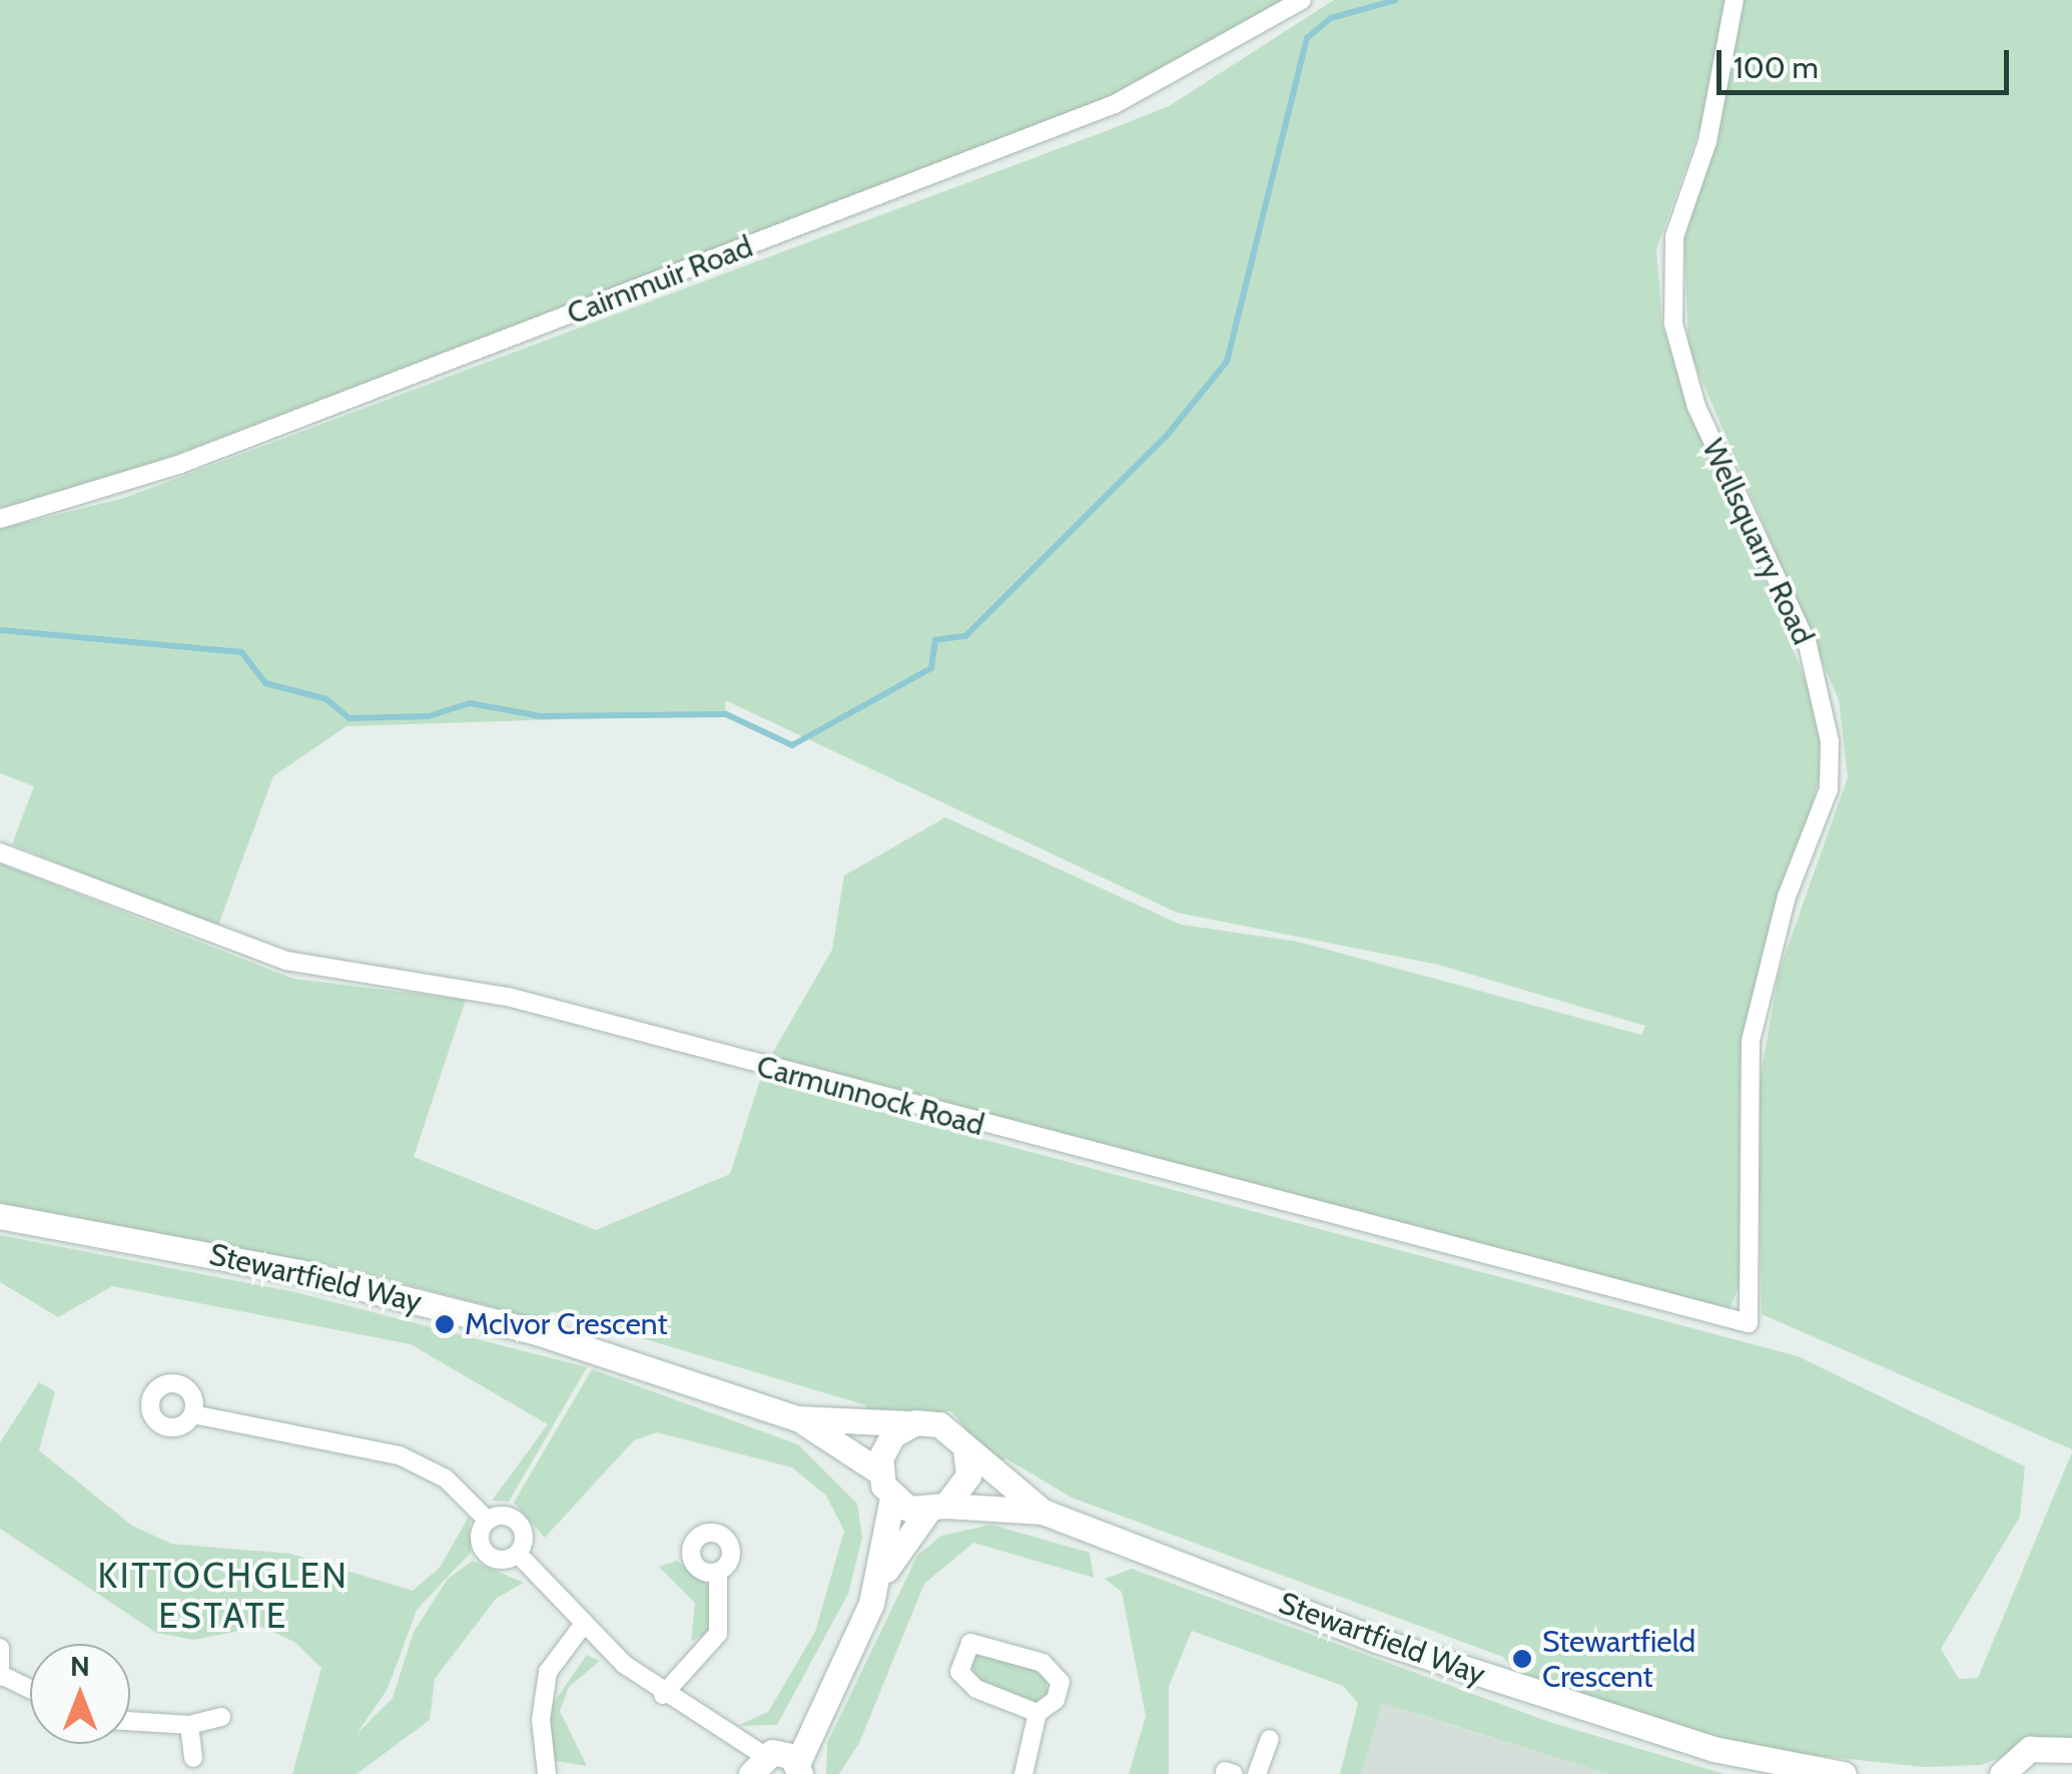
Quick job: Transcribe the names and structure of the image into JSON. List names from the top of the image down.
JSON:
{
  "streets": {
    "street": [
      "Cairnmuir Road",
      "Wellsquarry Road",
      "Carmunnock Road",
      "Stewartfield Way"
    ]
  },
  "crossings": [
    ["Wellsquarry Road", "Carmunnock Road"]
  ],
  "districts": ["KITTOCHGLEN ESTATE"],
  "places": ["McIvor Crescent", "Stewartfield Crescent"],
  "scale_bar": "100 m",
  "north": "top"
}
